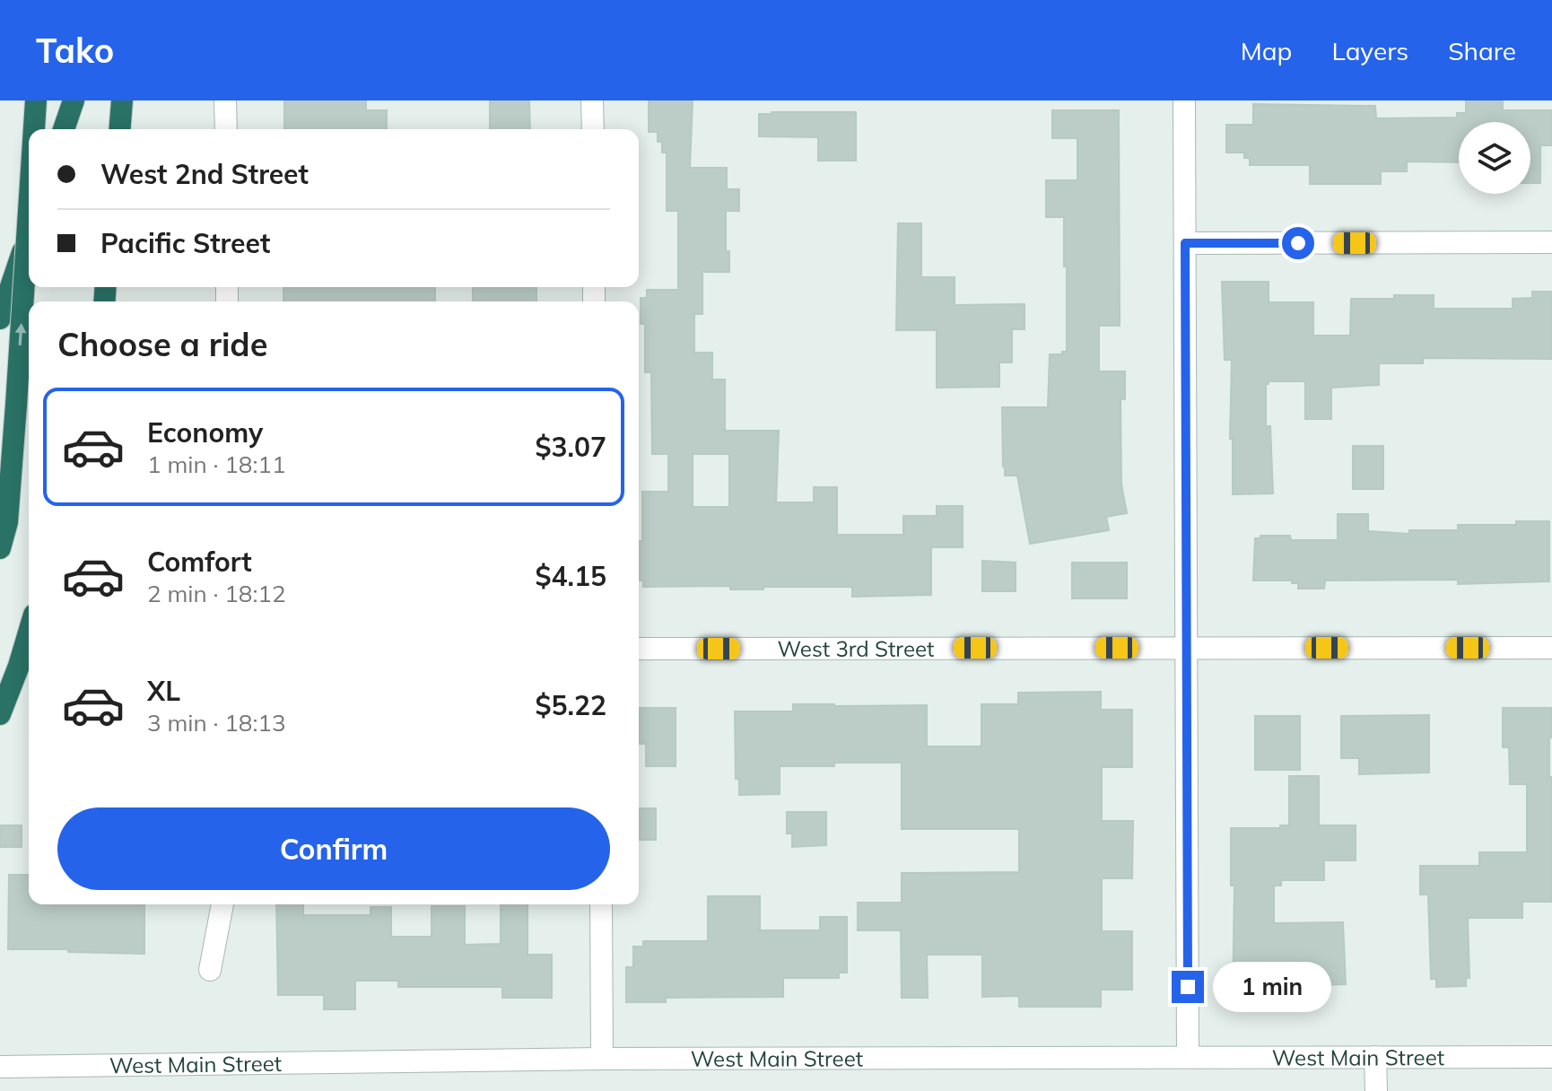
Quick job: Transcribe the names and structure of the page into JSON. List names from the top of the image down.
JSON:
{
  "streets": {
    "street": ["West 3rd Street", "West Main Street"]
  },
  "page": {
    "header": "Tako",
    "nav": ["Map", "Layers", "Share"],
    "banner": ["West 2nd Street", "Pacific Street"],
    "heading": "Choose a ride",
    "list": [
      {
        "name": "Economy",
        "note": "1 min · 18:11",
        "value": "$3.07"
      },
      {
        "name": "Comfort",
        "note": "2 min · 18:12",
        "value": "$4.15"
      },
      {
        "name": "XL",
        "note": "3 min · 18:13",
        "value": "$5.22"
      }
    ],
    "buttons": "Confirm",
    "bubble": "1 min"
  }
}
